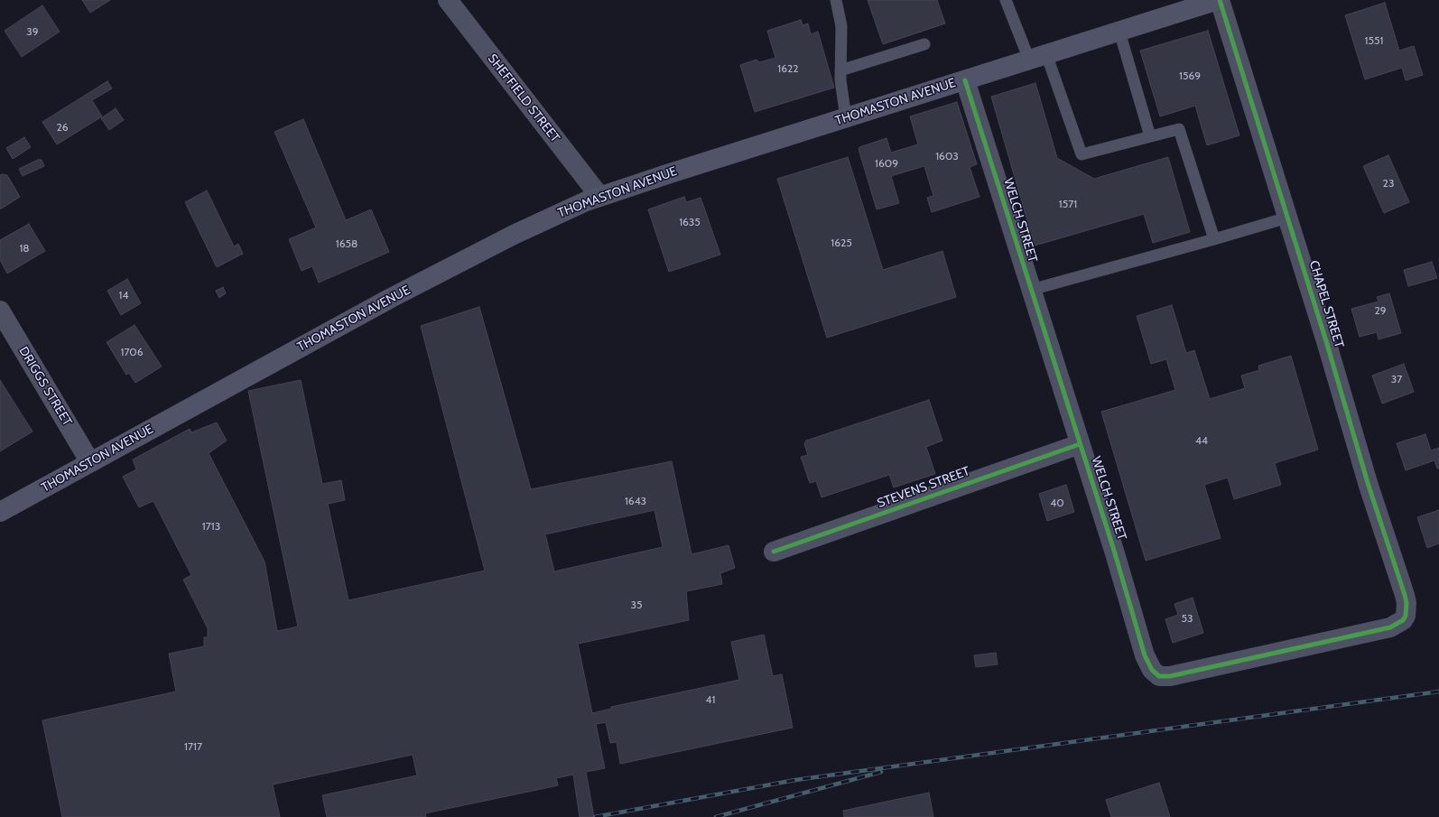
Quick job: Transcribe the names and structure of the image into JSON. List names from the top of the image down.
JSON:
{
  "streets": {
    "main road": ["THOMASTON AVENUE"],
    "street": [
      "SHEFFIELD STREET",
      "WELCH STREET",
      "CHAPEL STREET",
      "DRIGGS STREET",
      "STEVENS STREET"
    ]
  },
  "crossings": [
    ["SHEFFIELD STREET", "THOMASTON AVENUE"],
    ["THOMASTON AVENUE", "WELCH STREET"],
    ["THOMASTON AVENUE", "CHAPEL STREET"],
    ["THOMASTON AVENUE", "DRIGGS STREET"],
    ["WELCH STREET", "CHAPEL STREET"],
    ["WELCH STREET", "STEVENS STREET"]
  ],
  "house_numbers": [
    "39",
    "1551",
    "1622",
    "1569",
    "26",
    "1603",
    "1609",
    "23",
    "1571",
    "1635",
    "1625",
    "1658",
    "18",
    "14",
    "29",
    "1706",
    "37",
    "44",
    "1643",
    "40",
    "1713",
    "35",
    "53",
    "41",
    "1717"
  ]
}
